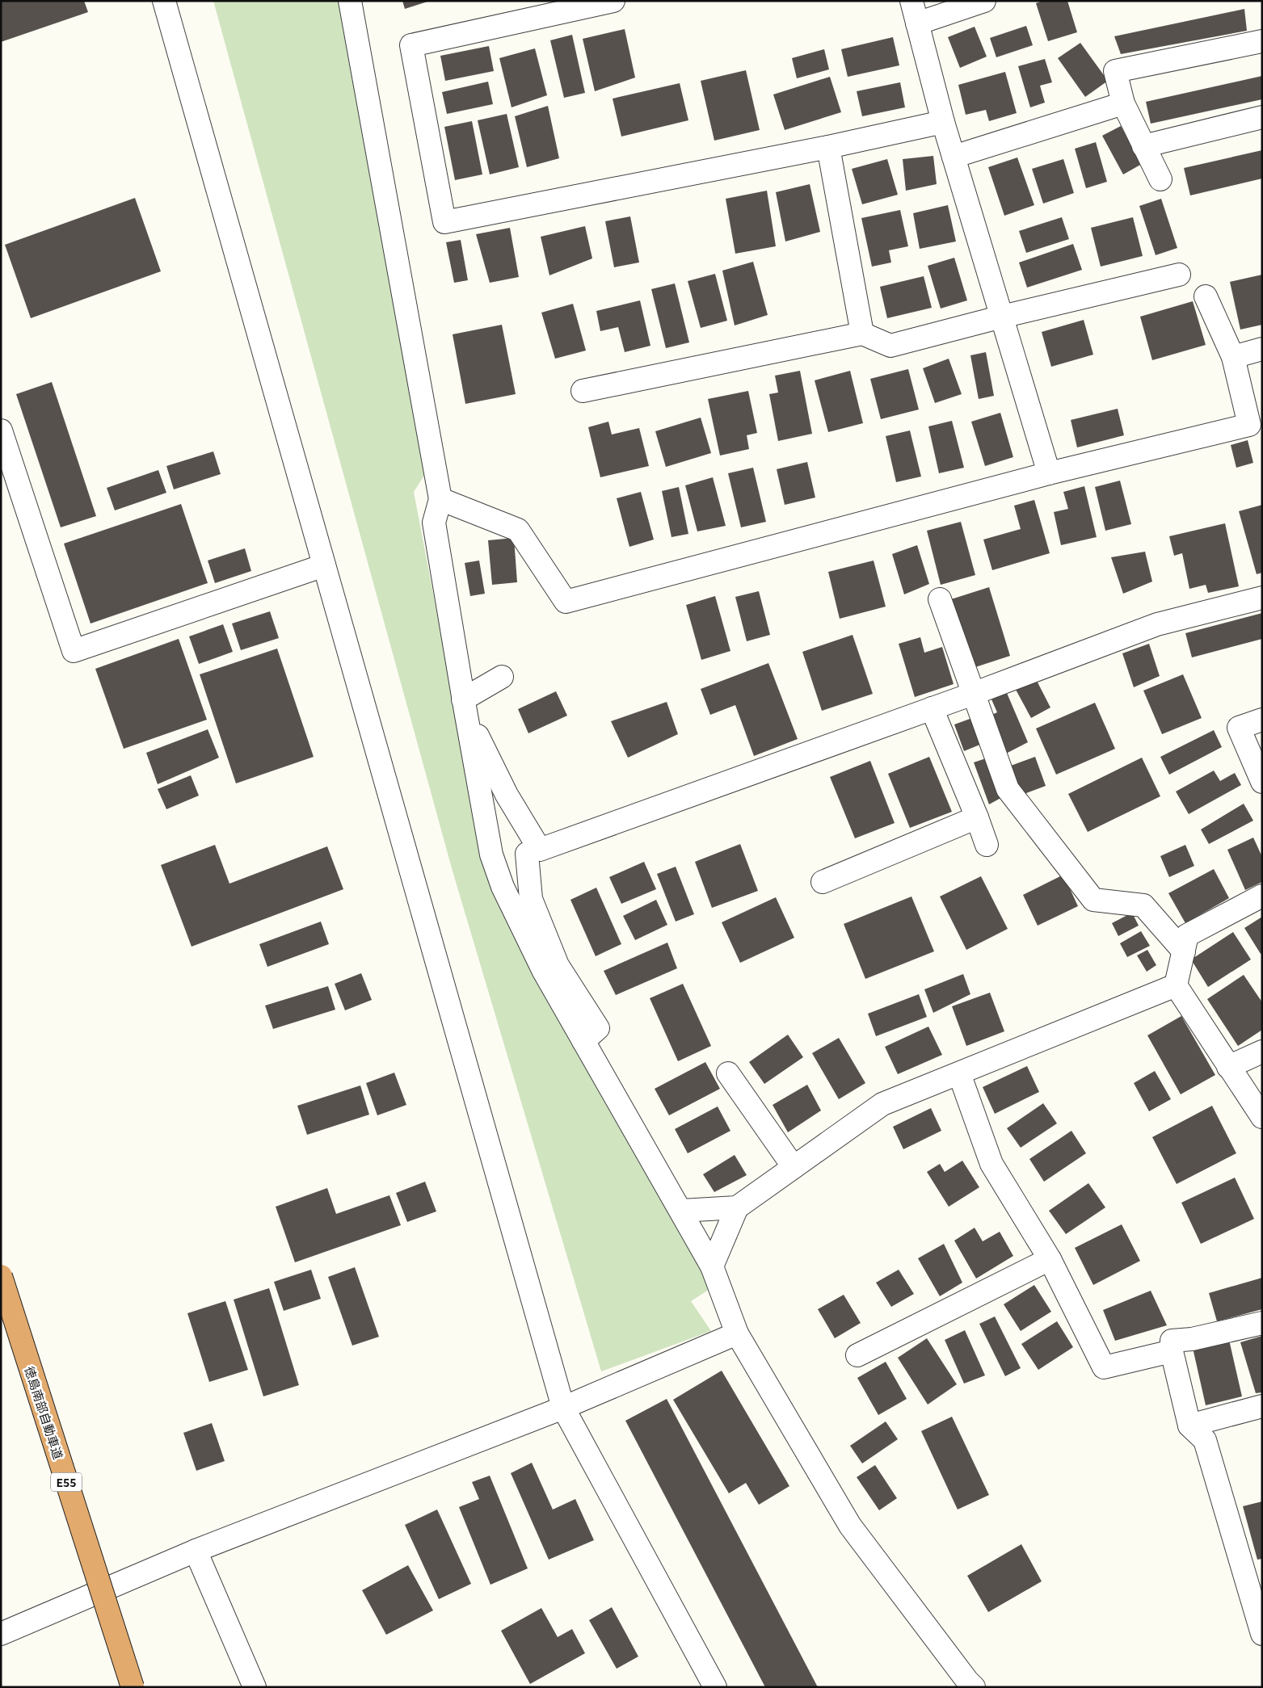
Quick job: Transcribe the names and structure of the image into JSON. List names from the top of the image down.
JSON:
{
  "streets": {
    "highway": ["徳島南部自動車道", "E55"]
  }
}
